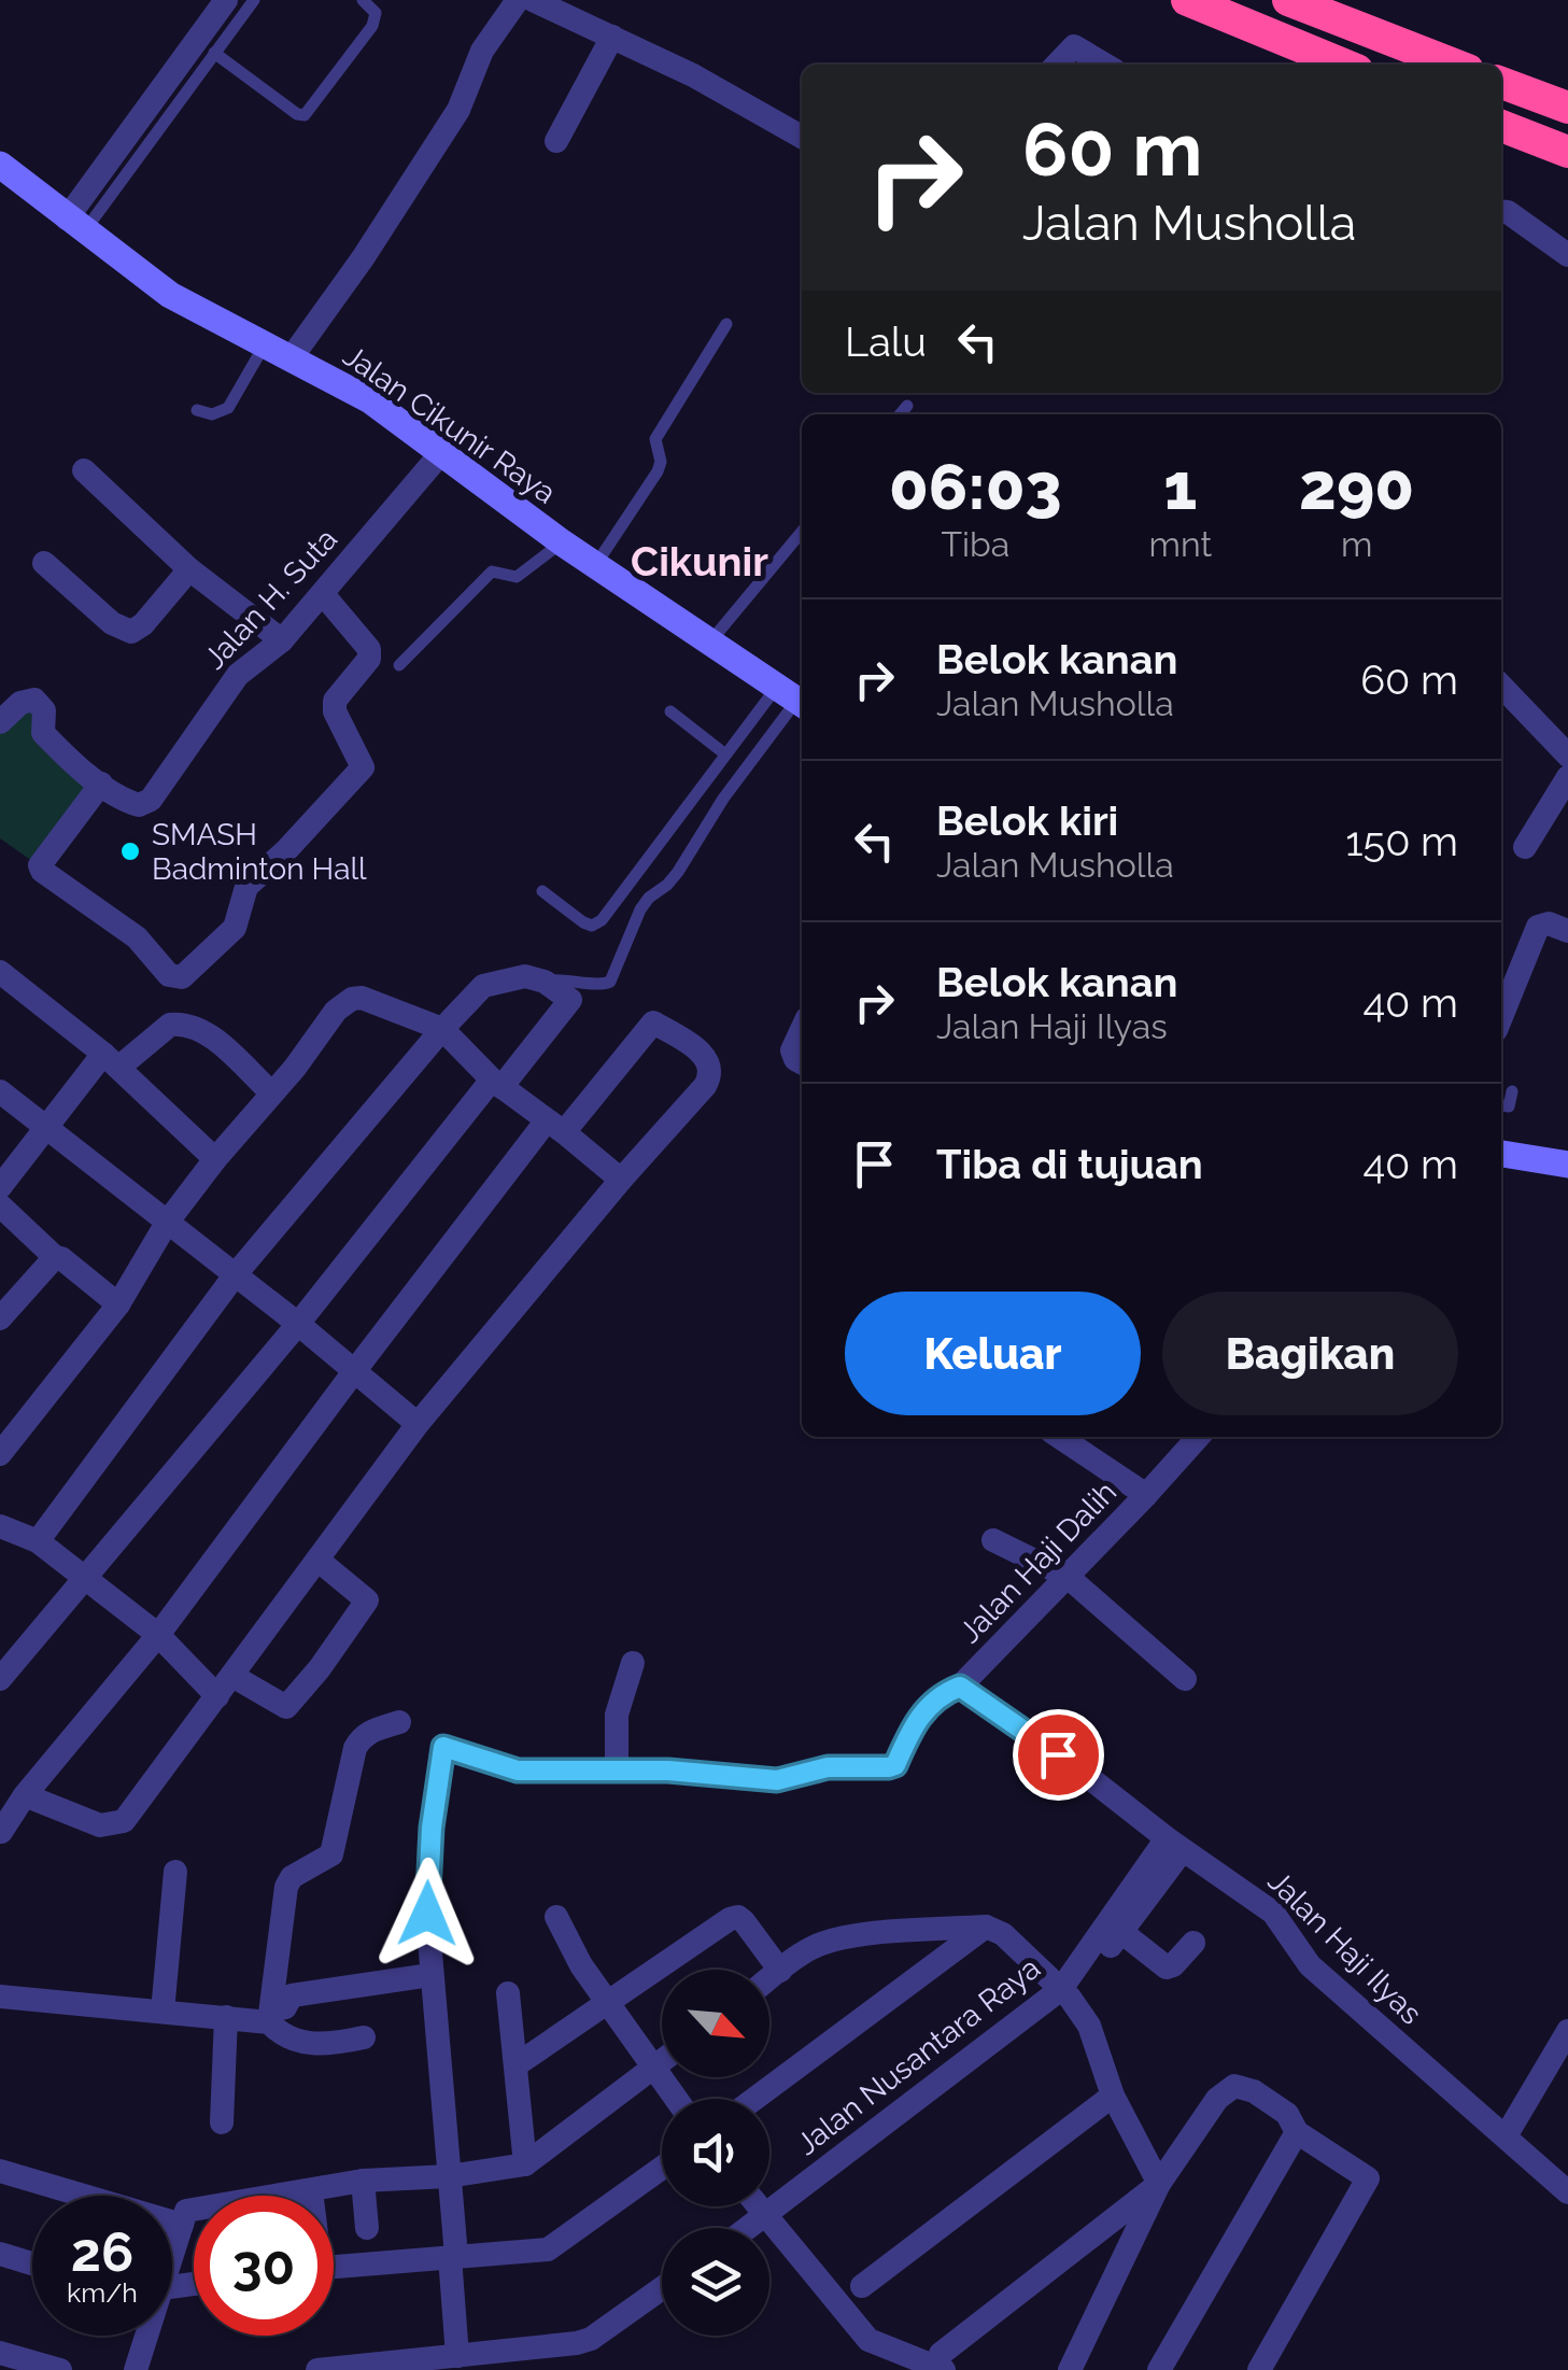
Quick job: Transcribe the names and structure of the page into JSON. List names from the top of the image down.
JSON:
{
  "streets": {
    "street": [
      "Jalan Cikunir Raya",
      "Jalan H. Suta",
      "Jalan Haji Dalih",
      "Jalan Haji Ilyas",
      "Jalan Nusantara Raya"
    ]
  },
  "crossings": [
    ["Jalan Cikunir Raya", "Jalan H. Suta"],
    ["Jalan Haji Dalih", "Jalan Haji Ilyas"],
    ["Jalan Haji Ilyas", "Jalan Nusantara Raya"]
  ],
  "districts": ["Cikunir"],
  "places": ["SMASH Badminton Hall"],
  "north": "bottom right",
  "page": {
    "turn": ["60 m", "Jalan Musholla"],
    "then": "Lalu",
    "eta": [
      "06:03",
      "Tiba",
      "1",
      "mnt",
      "290",
      "m"
    ],
    "list": [
      {
        "name": "Belok kanan",
        "note": "Jalan Musholla",
        "value": "60 m"
      },
      {
        "name": "Belok kiri",
        "note": "Jalan Musholla",
        "value": "150 m"
      },
      {
        "name": "Belok kanan",
        "note": "Jalan Haji Ilyas",
        "value": "40 m"
      },
      {
        "name": "Tiba di tujuan",
        "value": "40 m"
      }
    ],
    "buttons": ["Keluar", "Bagikan"],
    "speed": "26 km/h",
    "limit": "30"
  }
}
